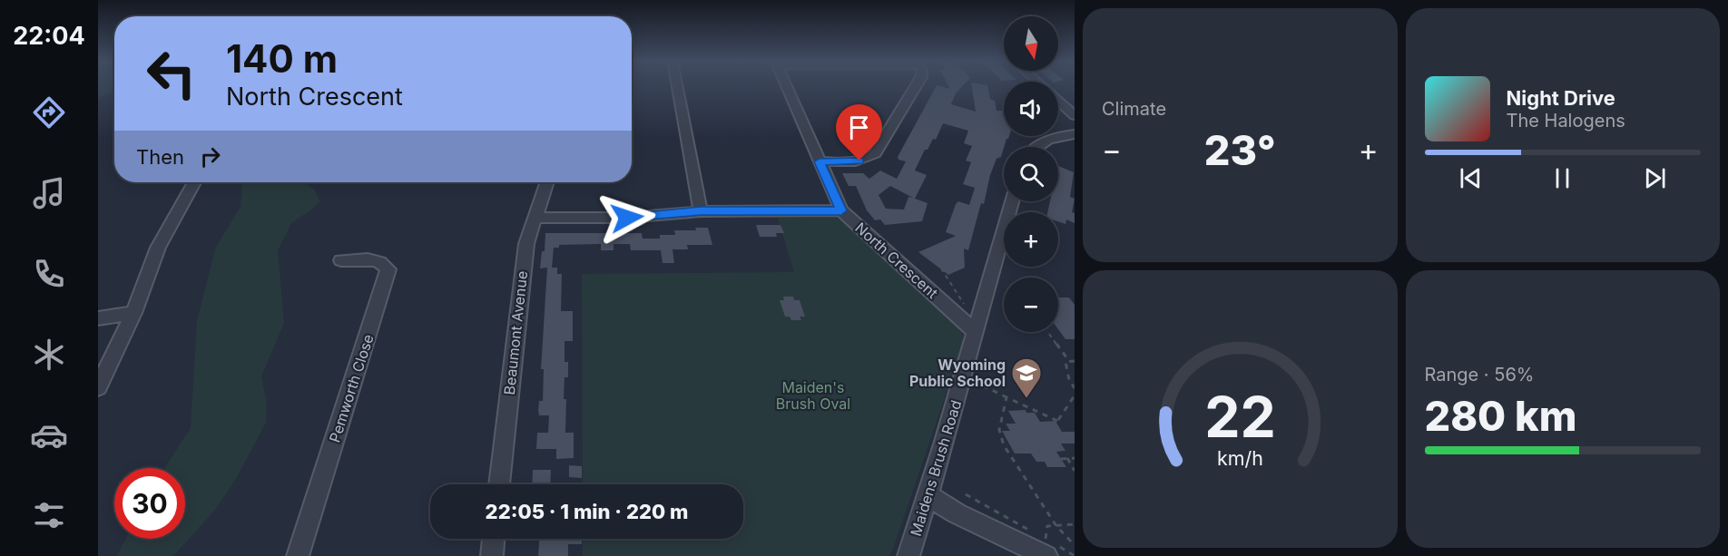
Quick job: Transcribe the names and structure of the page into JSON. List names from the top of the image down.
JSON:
{
  "streets": {
    "street": [
      "North Crescent",
      "Beaumont Avenue",
      "Pemworth Close",
      "Maidens Brush Road"
    ]
  },
  "crossings": [
    ["North Crescent", "Maidens Brush Road"]
  ],
  "parks": ["Maiden's Brush Oval"],
  "places": {
    "school or university": ["Wyoming Public School"]
  },
  "north": "bottom",
  "page": {
    "tabs": "22:04",
    "tile": [
      "Climate",
      ["Range · 56%", "280 km"]
    ],
    "map_buttons": ["+", "−"],
    "turn": ["140 m", "North Crescent"],
    "song": ["Night Drive", "The Halogens"],
    "heat": ["−", "23°", "+"],
    "then": "Then",
    "limit": "30",
    "trip": "22:05 · 1 min · 220 m",
    "gauge": ["22", "km/h"]
  }
}
